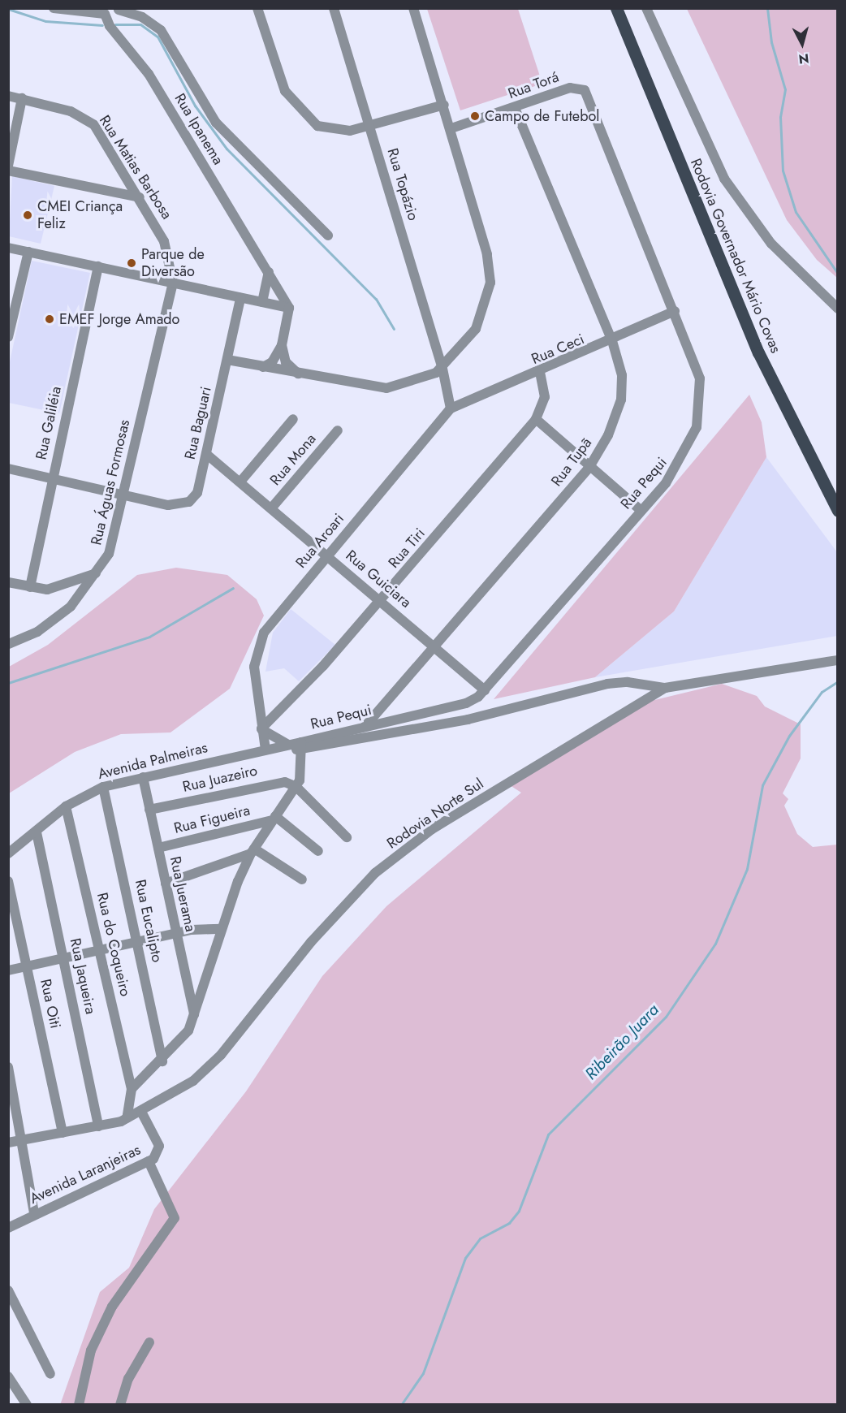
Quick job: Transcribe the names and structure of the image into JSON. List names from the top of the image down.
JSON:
{
  "streets": {
    "main road": ["Rodovia Governador Mário Covas"],
    "street": [
      "Rua Torá",
      "Rua Ipanema",
      "Rua Matias Barbosa",
      "Rua Topázio",
      "Rua Ceci",
      "Rua Galiléia",
      "Rua Baguari",
      "Rua Mona",
      "Rua Tupã",
      "Rua Águas Formosas",
      "Rua Pequi",
      "Rua Aroari",
      "Rua Tiri",
      "Rua Guiciara",
      "Avenida Palmeiras",
      "Rua Juazeiro",
      "Rodovia Norte Sul",
      "Rua Figueira",
      "Rua Juerama",
      "Rua Eucalipto",
      "Rua do Coqueiro",
      "Rua Jaqueira",
      "Rua Oiti",
      "Avenida Laranjeiras"
    ]
  },
  "crossings": [
    ["Rua Torá", "Rua Tupã"],
    ["Rua Torá", "Rua Pequi"],
    ["Rua Matias Barbosa", "Rua Águas Formosas"],
    ["Rua Ceci", "Rua Tupã"],
    ["Rua Ceci", "Rua Pequi"],
    ["Rua Ceci", "Rua Aroari"],
    ["Rua Ceci", "Rua Tiri"],
    ["Rua Baguari", "Rua Águas Formosas"],
    ["Rua Baguari", "Rua Guiciara"],
    ["Rua Mona", "Rua Guiciara"],
    ["Rua Tupã", "Rua Pequi"],
    ["Rua Tupã", "Rua Guiciara"],
    ["Rua Pequi", "Rua Guiciara"],
    ["Rua Pequi", "Avenida Palmeiras"],
    ["Rua Aroari", "Rua Tiri"],
    ["Rua Aroari", "Rua Guiciara"],
    ["Rua Aroari", "Avenida Palmeiras"],
    ["Rua Tiri", "Rua Guiciara"],
    ["Avenida Palmeiras", "Rua Juerama"],
    ["Avenida Palmeiras", "Rua Eucalipto"],
    ["Avenida Palmeiras", "Rua do Coqueiro"],
    ["Avenida Palmeiras", "Rua Jaqueira"],
    ["Rua Juazeiro", "Rua Juerama"],
    ["Rodovia Norte Sul", "Rua Jaqueira"],
    ["Rodovia Norte Sul", "Rua Oiti"],
    ["Rodovia Norte Sul", "Avenida Laranjeiras"],
    ["Rua Figueira", "Rua Juerama"]
  ],
  "water": ["Ribeirão Juara"],
  "places": [
    "Campo de Futebol",
    "CMEI Criança Feliz",
    "Parque de Diversão",
    "EMEF Jorge Amado"
  ],
  "north": "bottom"
}
